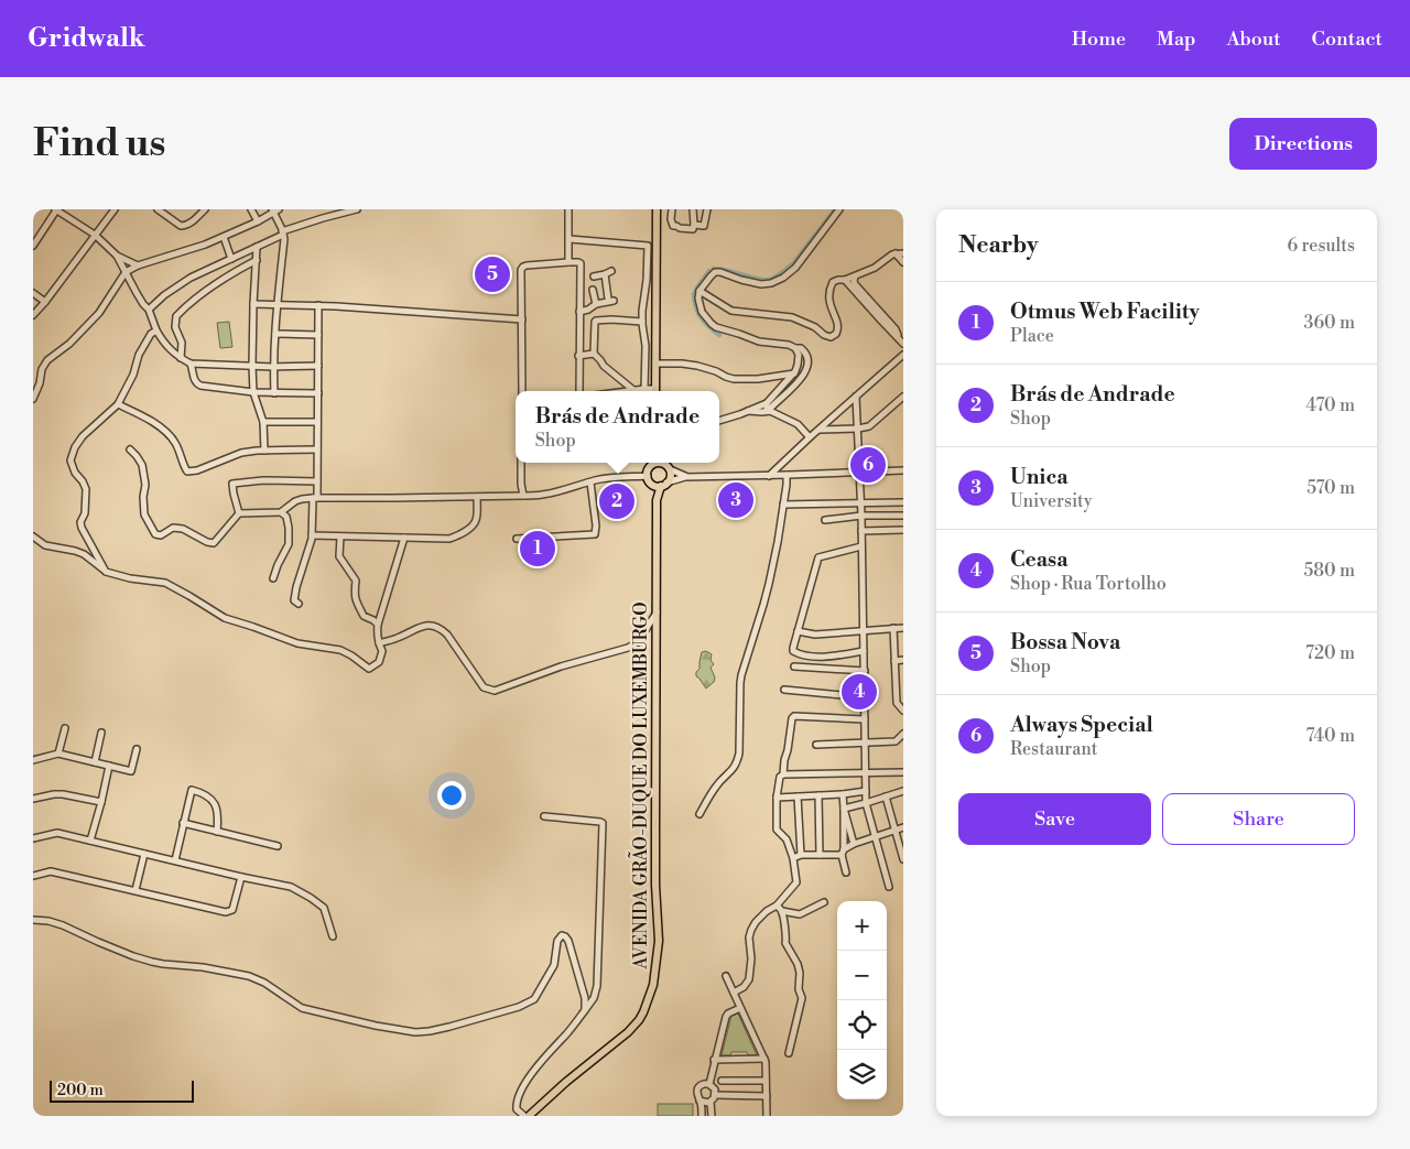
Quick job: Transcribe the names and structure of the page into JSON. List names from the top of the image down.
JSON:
{
  "streets": {
    "main road": ["AVENIDA GRÃO-DUQUE DO LUXEMBURGO"]
  },
  "scale_bar": "200 m",
  "page": {
    "header": "Gridwalk",
    "nav": [
      "Home",
      "Map",
      "About",
      "Contact"
    ],
    "buttons": [
      "Directions",
      ["Save", "Share"]
    ],
    "title": "Find us",
    "heading": ["Nearby", "6 results"],
    "pins": [
      "5",
      "6",
      "3",
      "2",
      "1",
      "4"
    ],
    "list": [
      {
        "mark": "1",
        "name": "Otmus Web Facility",
        "note": "Place",
        "value": "360 m"
      },
      {
        "mark": "2",
        "name": "Brás de Andrade",
        "note": "Shop",
        "value": "470 m"
      },
      {
        "mark": "3",
        "name": "Unica",
        "note": "University",
        "value": "570 m"
      },
      {
        "mark": "4",
        "name": "Ceasa",
        "note": "Shop · Rua Tortolho",
        "value": "580 m"
      },
      {
        "mark": "5",
        "name": "Bossa Nova",
        "note": "Shop",
        "value": "720 m"
      },
      {
        "mark": "6",
        "name": "Always Special",
        "note": "Restaurant",
        "value": "740 m"
      }
    ],
    "popup": ["Brás de Andrade", "Shop"],
    "map_buttons": ["+", "−"],
    "scale": "200 m"
  }
}
